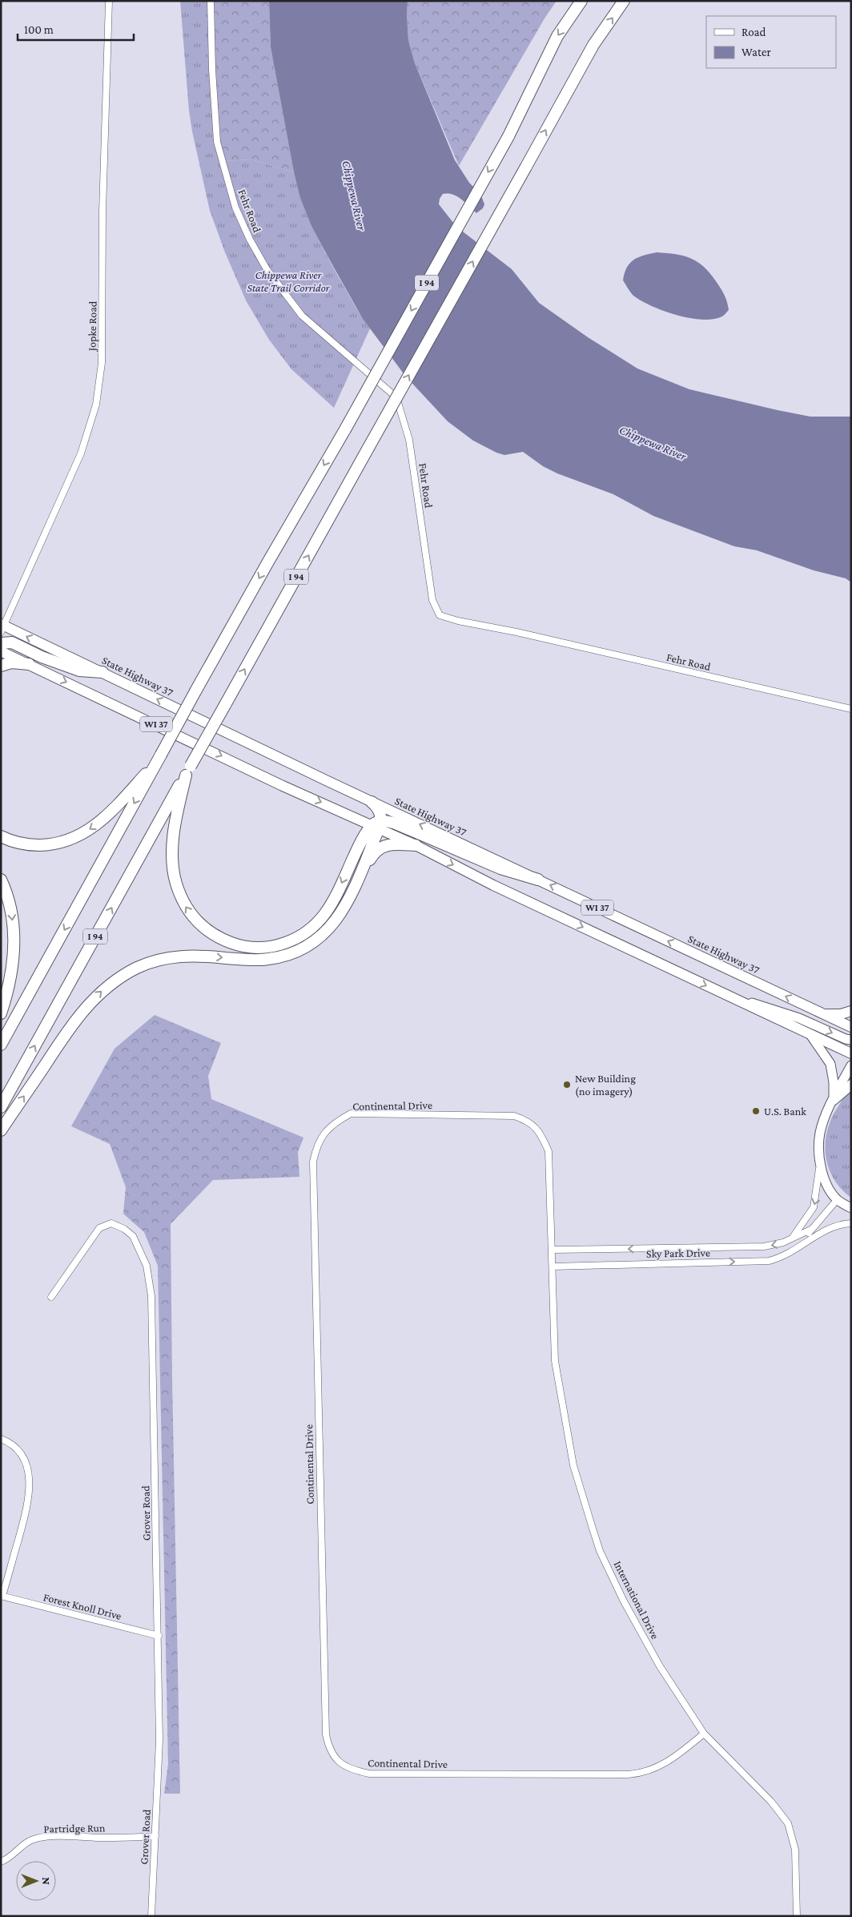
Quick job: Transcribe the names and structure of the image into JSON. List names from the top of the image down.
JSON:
{
  "streets": {
    "highway": ["I 94"],
    "main road": ["State Highway 37", "WI 37"],
    "street": [
      "Fehr Road",
      "Jopke Road",
      "Continental Drive",
      "Sky Park Drive",
      "Grover Road",
      "International Drive",
      "Forest Knoll Drive",
      "Partridge Run"
    ]
  },
  "crossings": [
    ["Jopke Road", "State Highway 37"],
    ["Continental Drive", "Sky Park Drive"],
    ["Continental Drive", "International Drive"],
    ["Sky Park Drive", "International Drive"],
    ["Grover Road", "Forest Knoll Drive"],
    ["Grover Road", "Partridge Run"]
  ],
  "water": ["Chippewa River"],
  "parks": ["Chippewa River State Trail Corridor"],
  "places": ["New Building (no imagery)", "U.S. Bank"],
  "legend": ["Road", "Water"],
  "scale_bar": "100 m",
  "north": "right"
}
